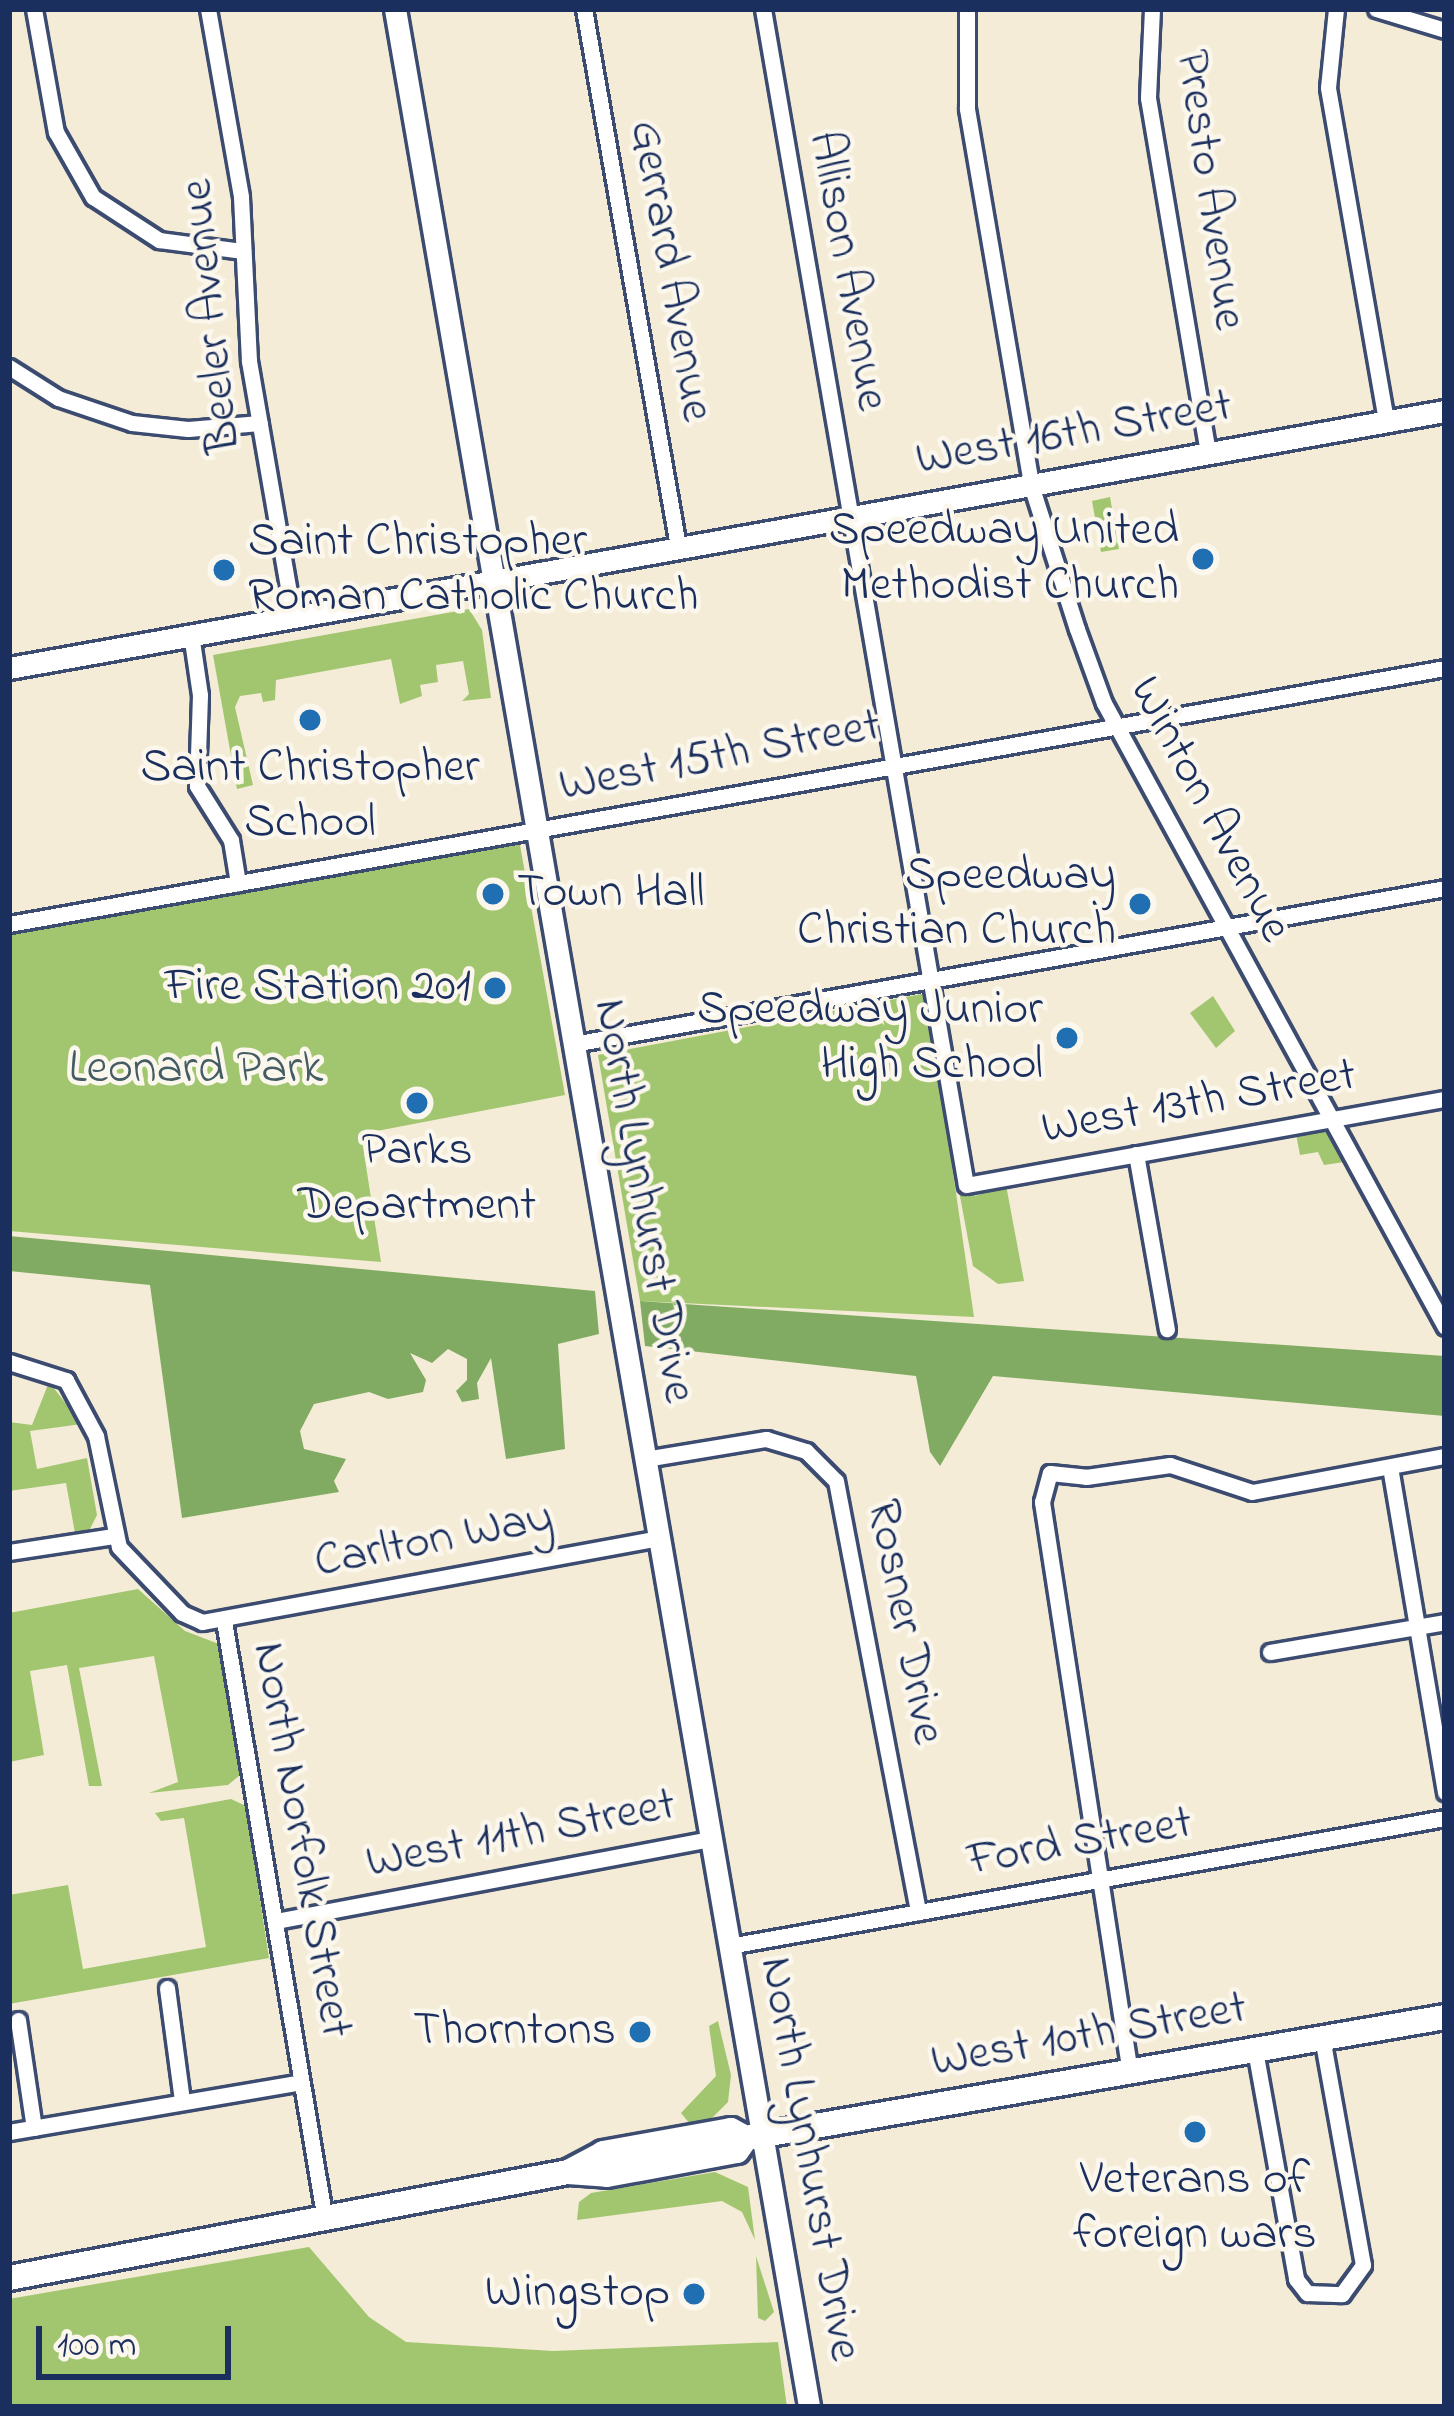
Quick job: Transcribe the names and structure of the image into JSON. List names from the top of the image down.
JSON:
{
  "streets": {
    "main road": ["West 16th Street", "North Lynhurst Drive", "West 10th Street"],
    "street": [
      "Presto Avenue",
      "Gerrard Avenue",
      "Allison Avenue",
      "Beeler Avenue",
      "West 15th Street",
      "Winton Avenue",
      "West 13th Street",
      "Carlton Way",
      "Rosner Drive",
      "West 11th Street",
      "North Norfolk Street",
      "Ford Street"
    ]
  },
  "crossings": [
    ["Presto Avenue", "West 16th Street"],
    ["Gerrard Avenue", "West 16th Street"],
    ["Allison Avenue", "West 16th Street"],
    ["Allison Avenue", "West 15th Street"],
    ["Allison Avenue", "West 13th Street"],
    ["Beeler Avenue", "West 16th Street"],
    ["West 16th Street", "Winton Avenue"],
    ["West 16th Street", "North Lynhurst Drive"],
    ["West 15th Street", "Winton Avenue"],
    ["West 15th Street", "North Lynhurst Drive"],
    ["Winton Avenue", "West 13th Street"],
    ["North Lynhurst Drive", "Carlton Way"],
    ["North Lynhurst Drive", "Rosner Drive"],
    ["North Lynhurst Drive", "West 11th Street"],
    ["North Lynhurst Drive", "Ford Street"],
    ["North Lynhurst Drive", "West 10th Street"],
    ["Carlton Way", "North Norfolk Street"],
    ["Rosner Drive", "Ford Street"],
    ["West 11th Street", "North Norfolk Street"],
    ["North Norfolk Street", "West 10th Street"]
  ],
  "parks": ["Leonard Park"],
  "places": [
    "Speedway United Methodist Church",
    "Saint Christopher Roman Catholic Church",
    "Saint Christopher School",
    "Town Hall",
    "Speedway Christian Church",
    "Fire Station 201",
    "Speedway Junior High School",
    "Parks Department",
    "Thorntons",
    "Veterans of foreign wars",
    "Wingstop"
  ],
  "scale_bar": "100 m"
}
